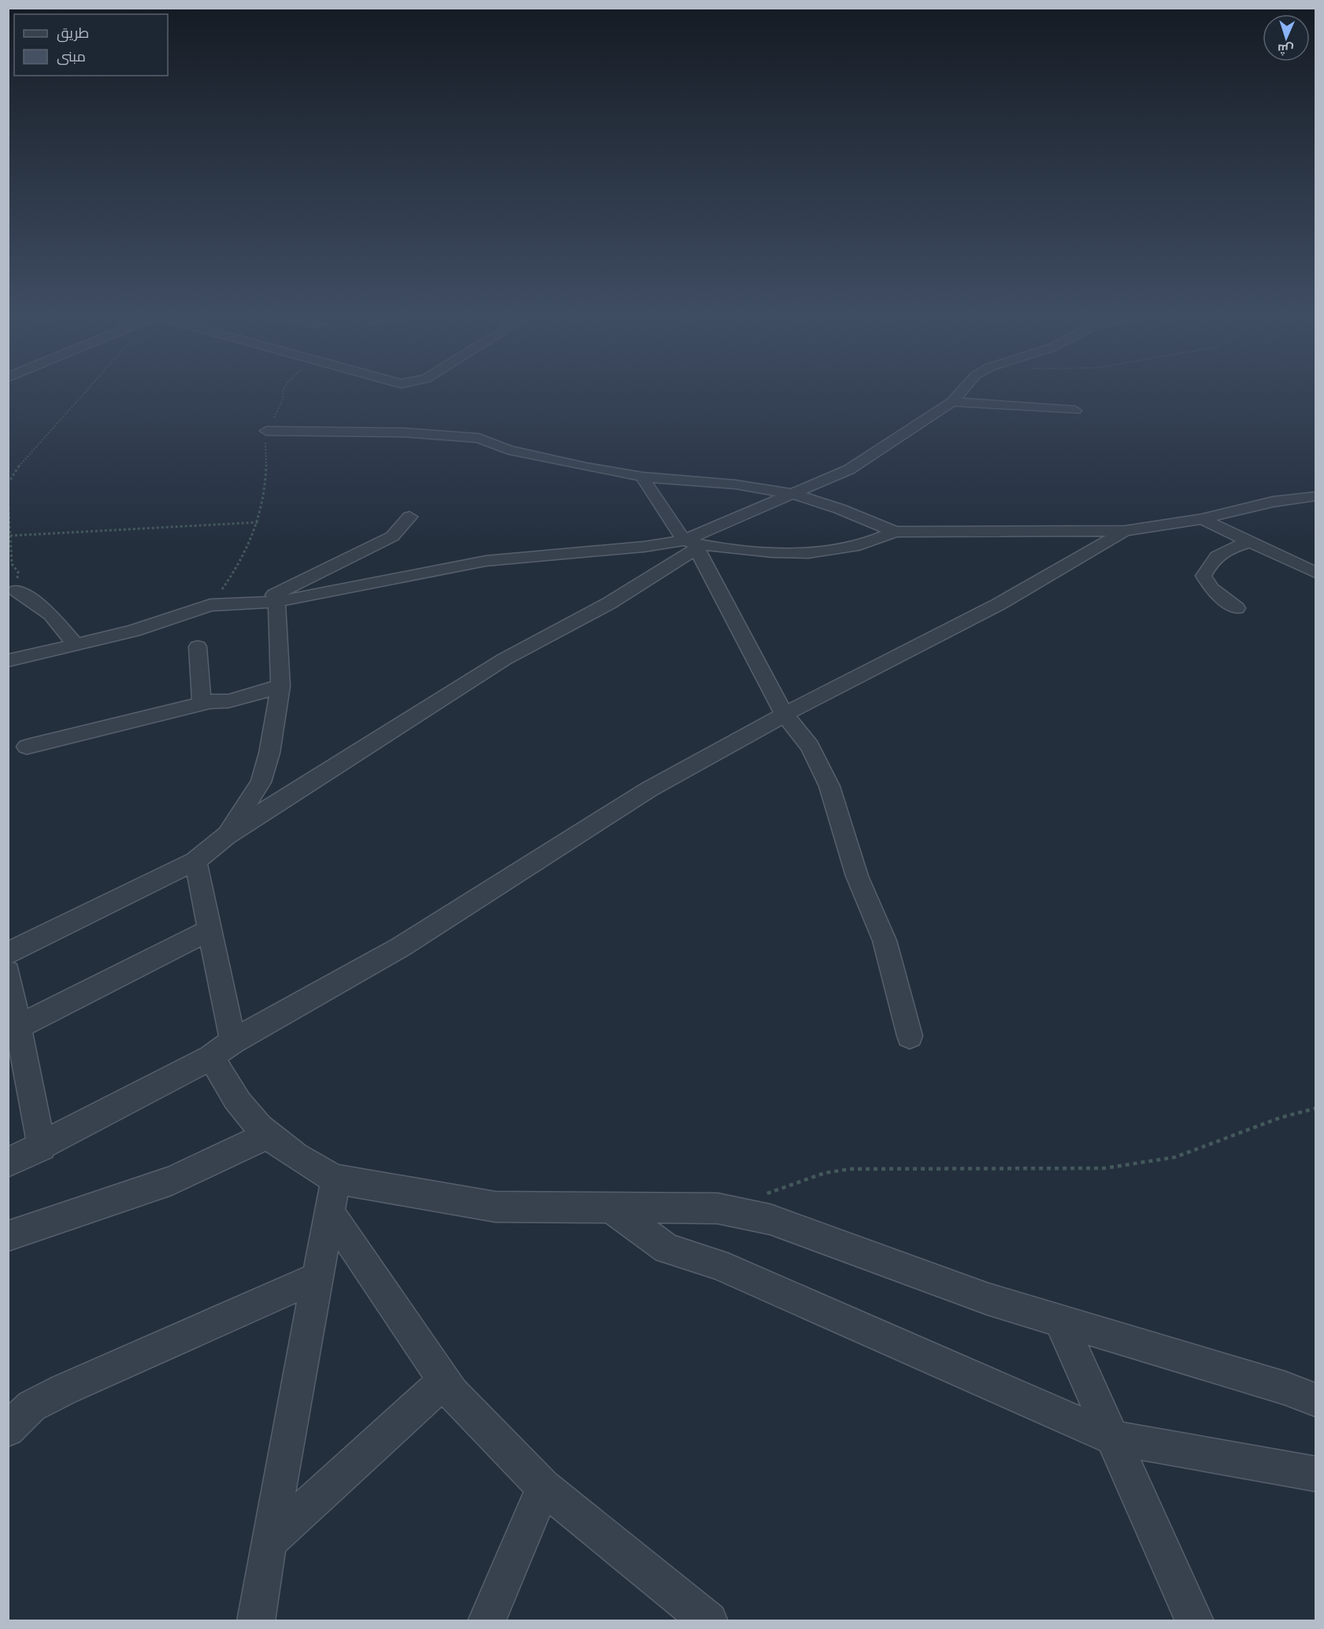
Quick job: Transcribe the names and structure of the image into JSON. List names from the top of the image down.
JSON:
{
  "legend": ["طريق", "مبنى"],
  "north": "bottom"
}
